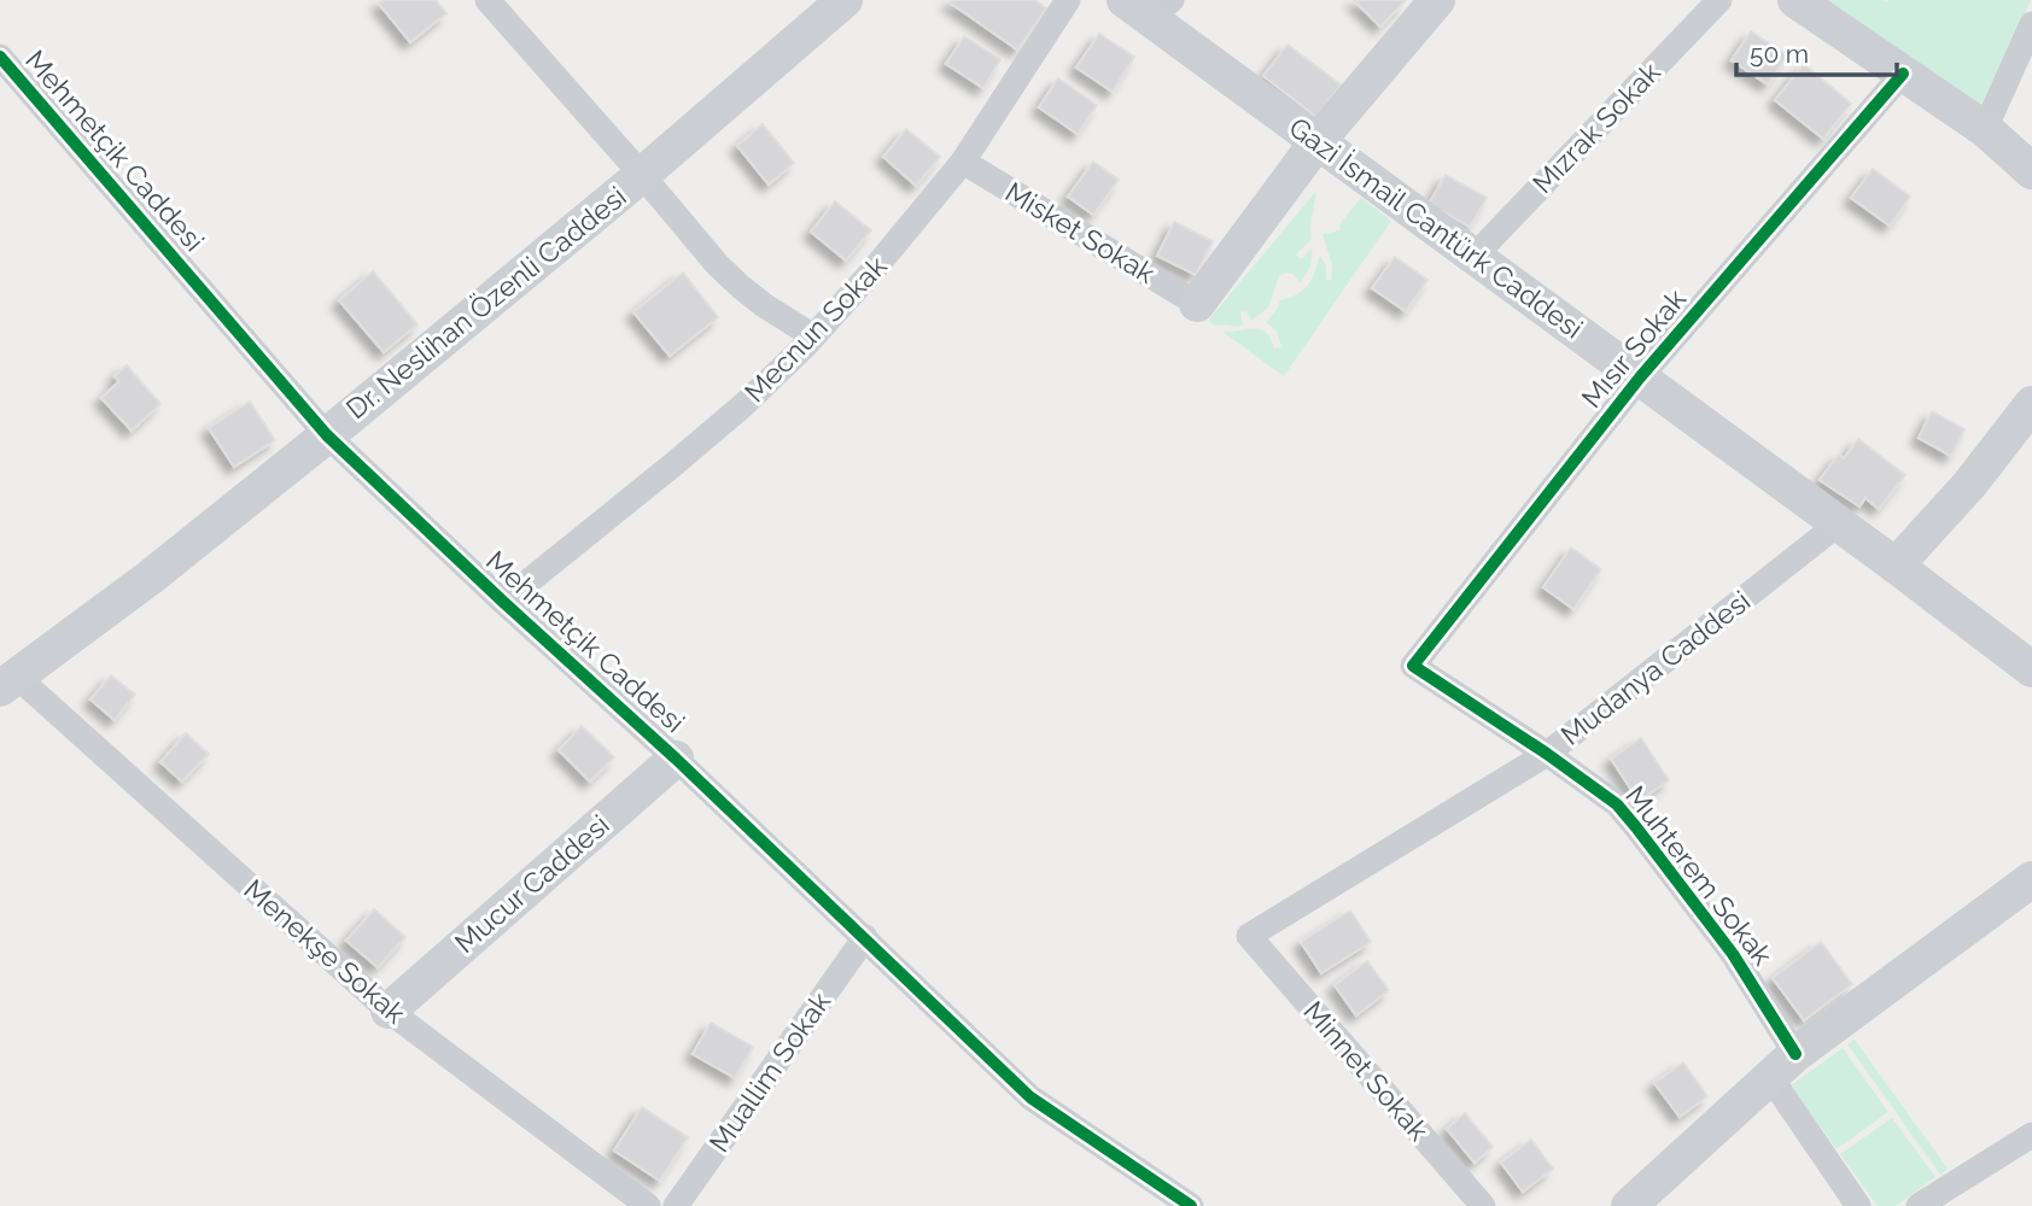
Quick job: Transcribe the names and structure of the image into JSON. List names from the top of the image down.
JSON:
{
  "streets": {
    "street": [
      "Mızrak Sokak",
      "Mehmetçik Caddesi",
      "Gazi İsmail Cantürk Caddesi",
      "Misket Sokak",
      "Dr. Neslihan Özenli Caddesi",
      "Mecnun Sokak",
      "Mısır Sokak",
      "Mudanya Caddesi",
      "Muhterem Sokak",
      "Mucur Caddesi",
      "Menekşe Sokak",
      "Minnet Sokak",
      "Muallim Sokak"
    ]
  },
  "crossings": [
    ["Mızrak Sokak", "Gazi İsmail Cantürk Caddesi"],
    ["Mehmetçik Caddesi", "Dr. Neslihan Özenli Caddesi"],
    ["Mehmetçik Caddesi", "Mecnun Sokak"],
    ["Mehmetçik Caddesi", "Mucur Caddesi"],
    ["Mehmetçik Caddesi", "Muallim Sokak"],
    ["Gazi İsmail Cantürk Caddesi", "Mısır Sokak"],
    ["Gazi İsmail Cantürk Caddesi", "Mudanya Caddesi"],
    ["Misket Sokak", "Mecnun Sokak"],
    ["Dr. Neslihan Özenli Caddesi", "Menekşe Sokak"],
    ["Mısır Sokak", "Muhterem Sokak"],
    ["Mudanya Caddesi", "Muhterem Sokak"],
    ["Mudanya Caddesi", "Minnet Sokak"],
    ["Mucur Caddesi", "Menekşe Sokak"]
  ],
  "scale_bar": "50 m"
}
